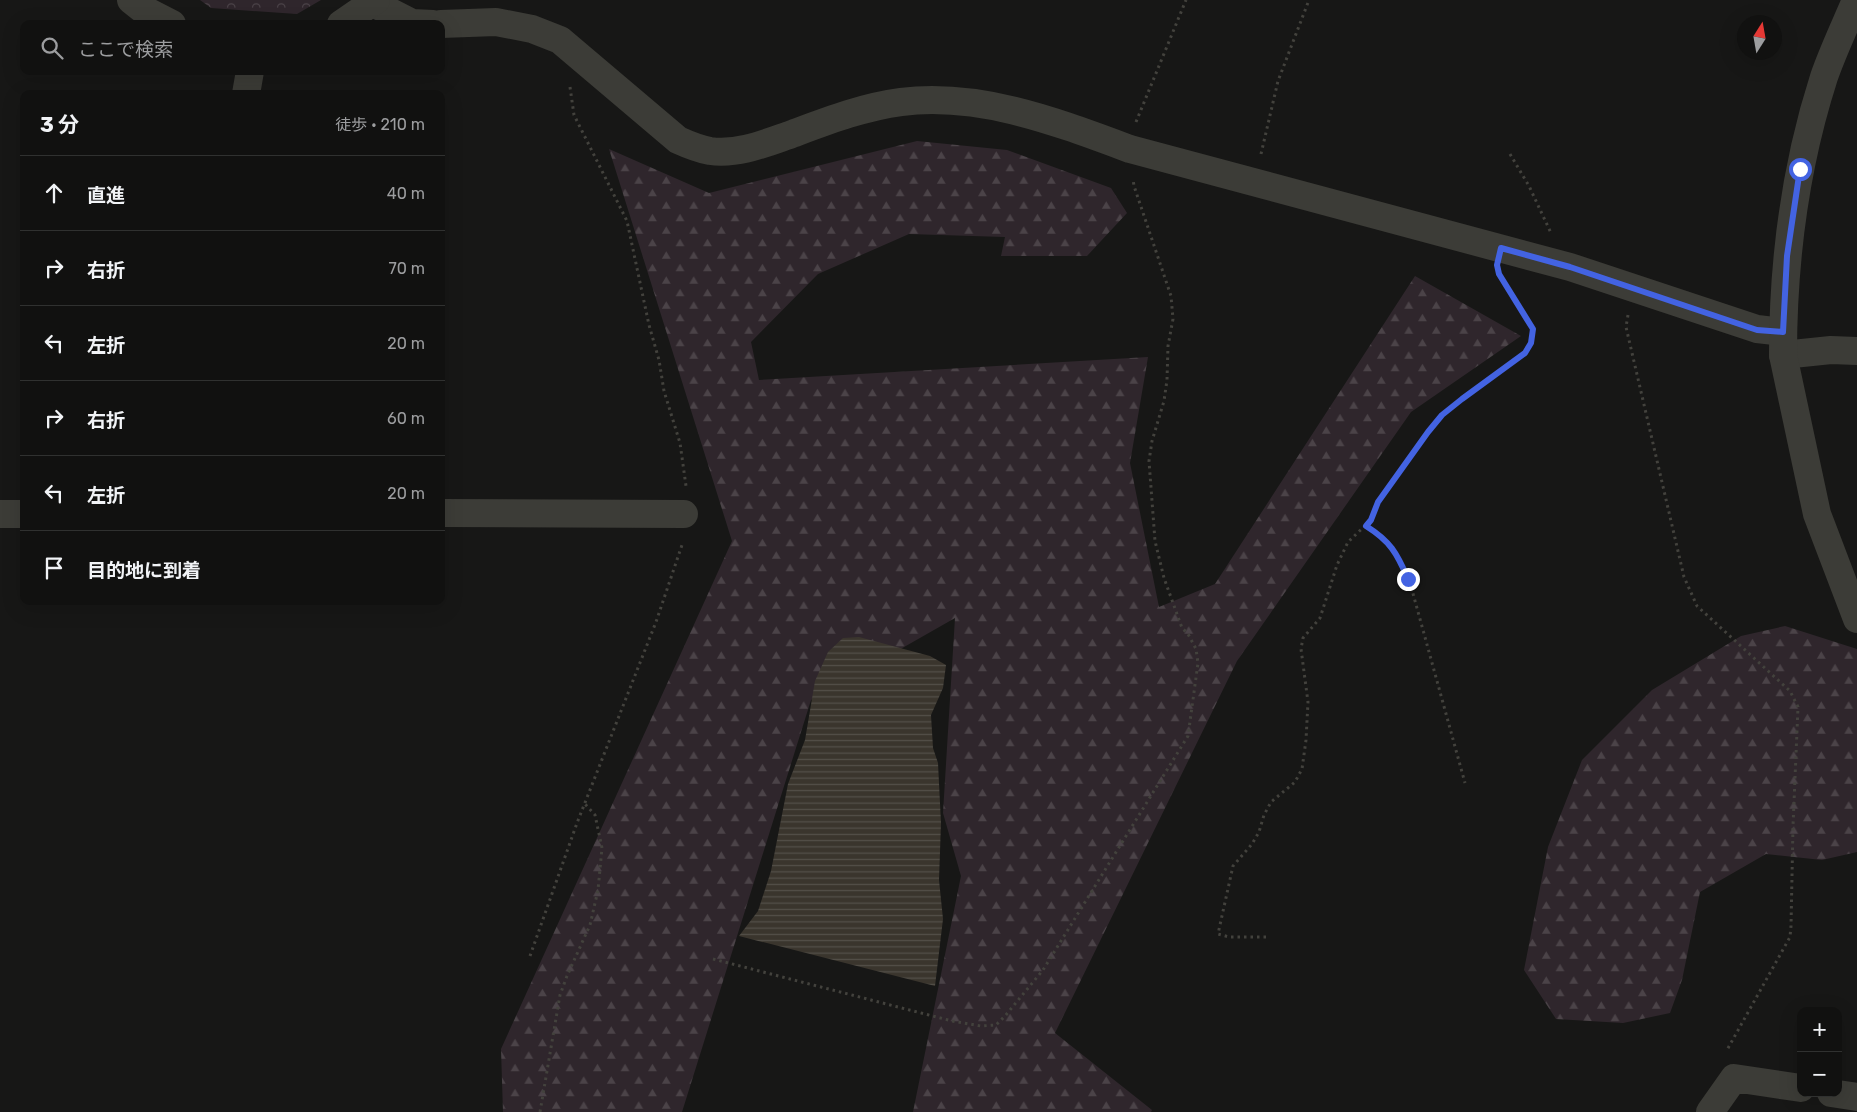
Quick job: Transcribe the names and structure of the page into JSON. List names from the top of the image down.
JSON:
{
  "north": "top",
  "page": {
    "search": "ここで検索",
    "heading": ["3 分", "徒歩 · 210 m"],
    "list": [
      ["直進", "40 m"],
      ["右折", "70 m"],
      ["左折", "20 m"],
      ["右折", "60 m"],
      ["左折", "20 m"],
      "目的地に到着"
    ],
    "map_buttons": ["+", "−"]
  }
}
